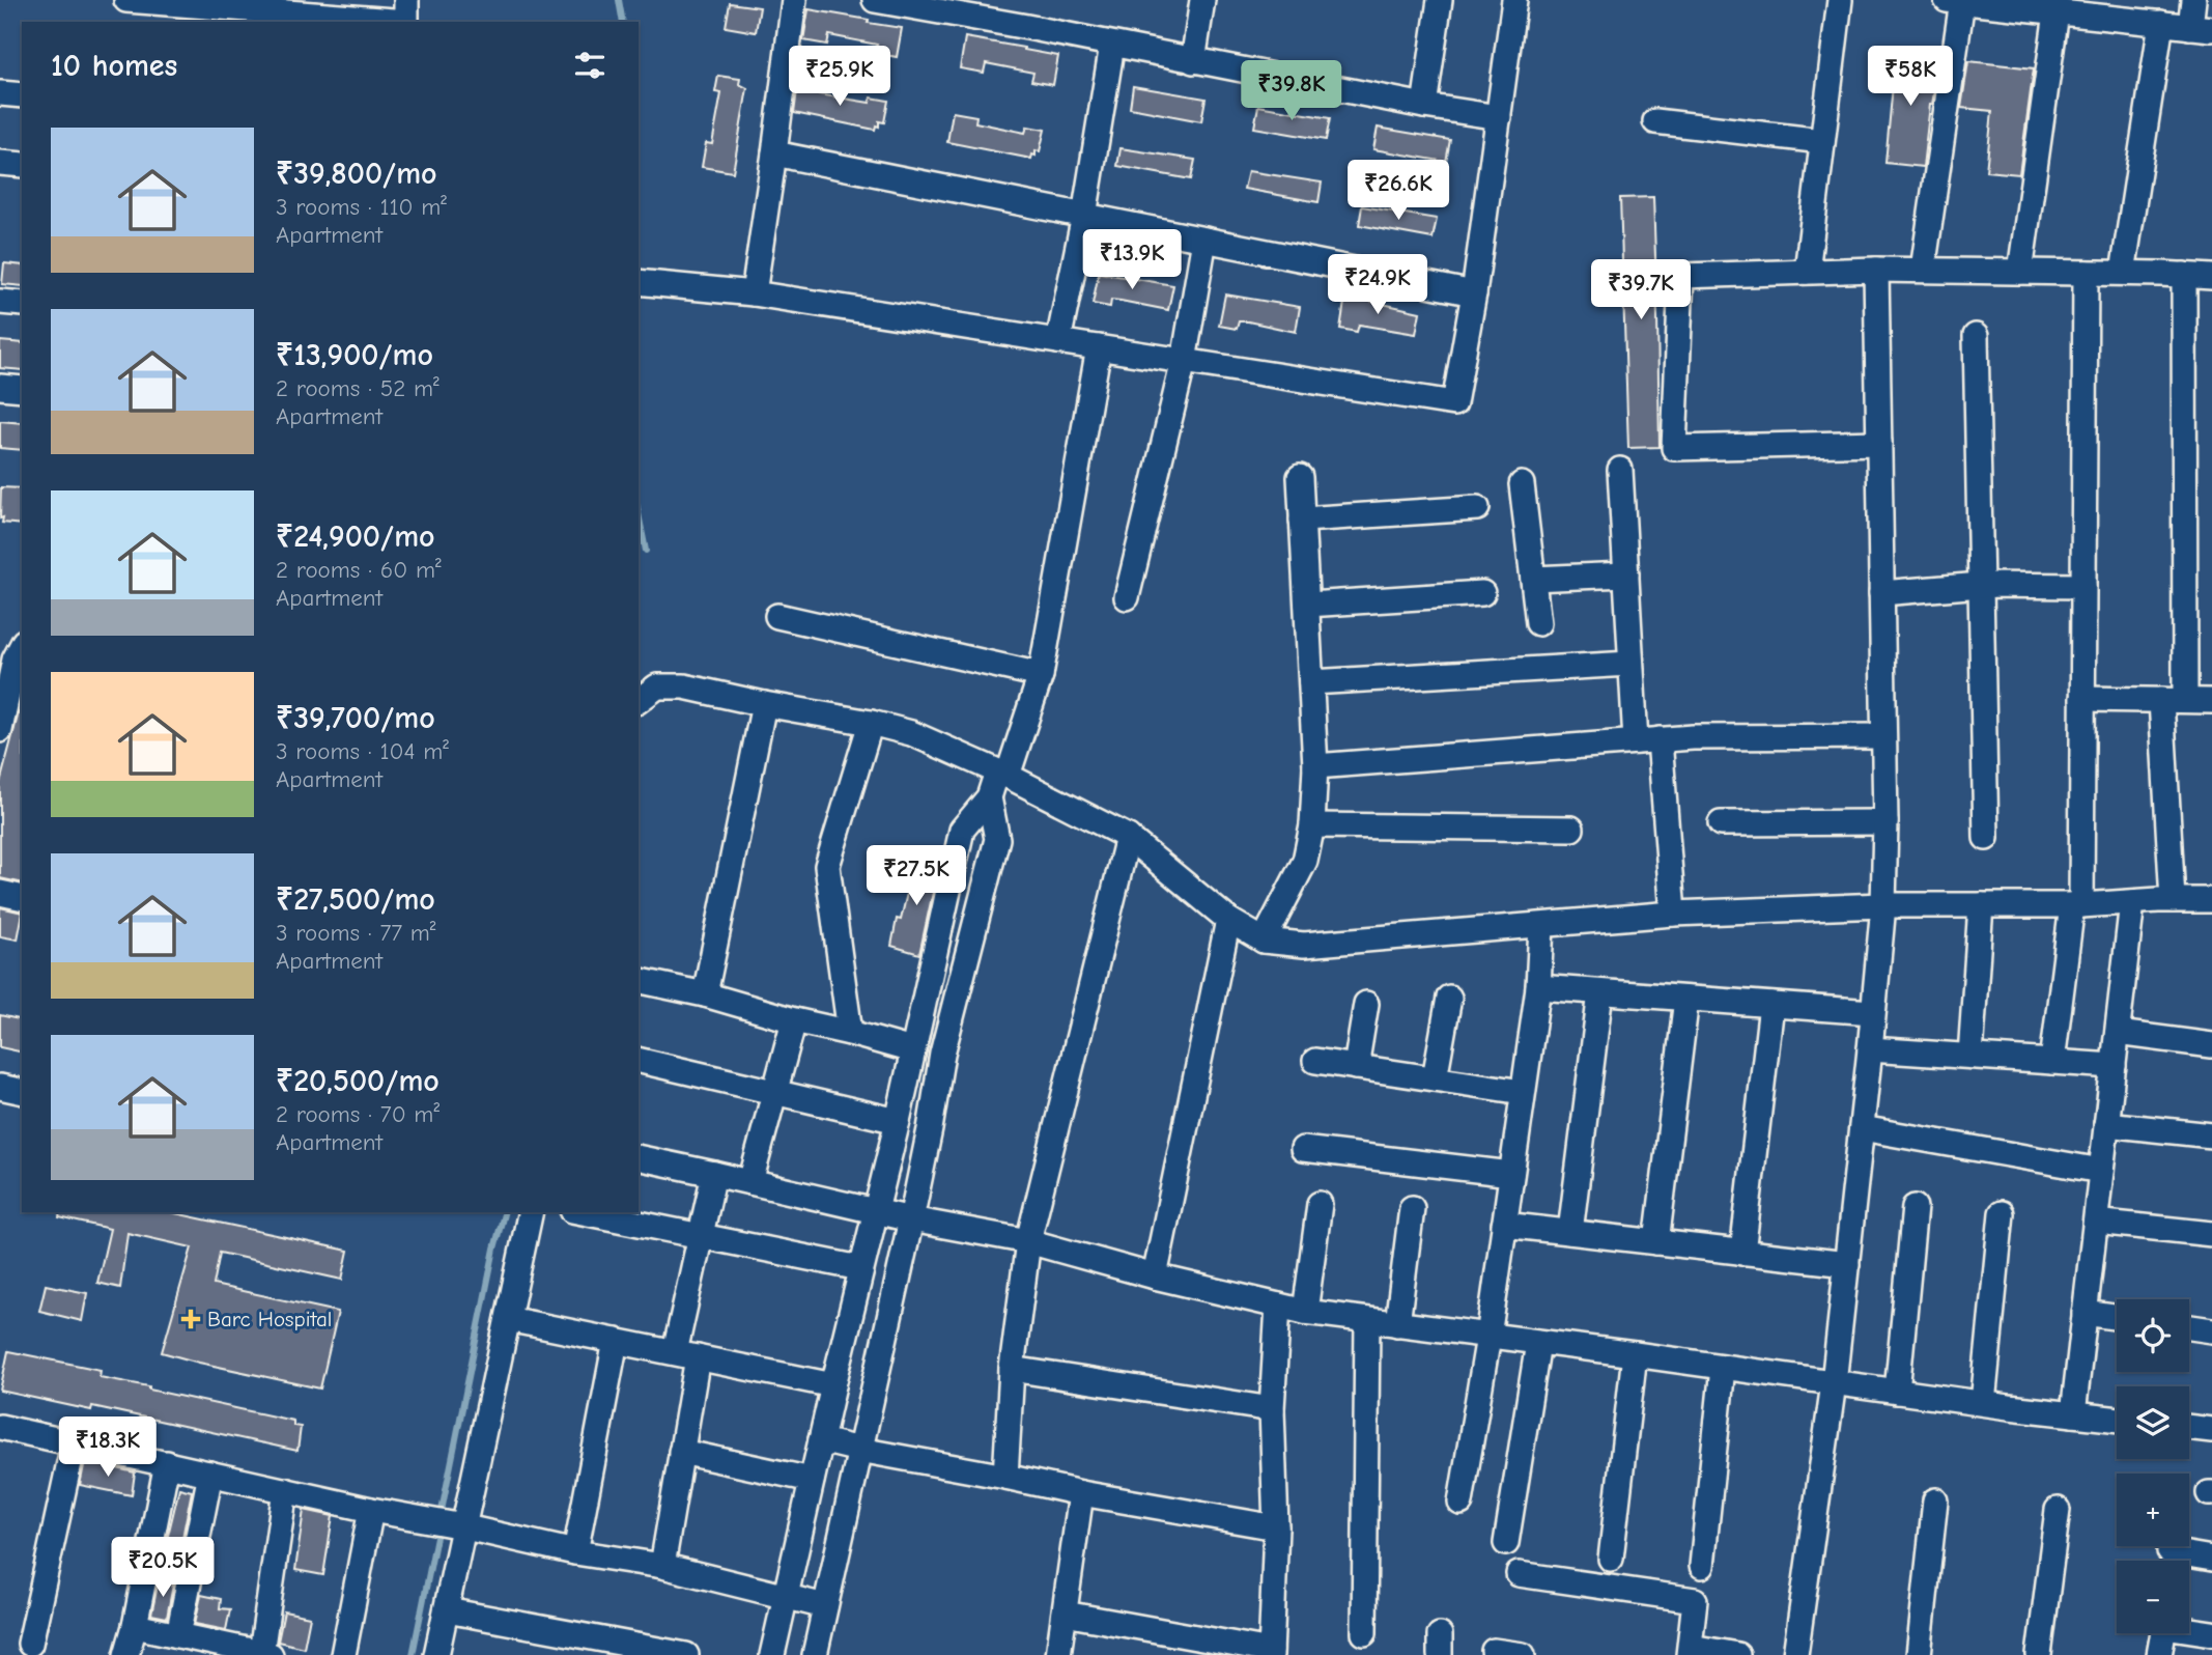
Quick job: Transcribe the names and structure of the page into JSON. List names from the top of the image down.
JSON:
{
  "places": {
    "health": ["Barc Hospital"]
  },
  "page": {
    "heading": "10 homes",
    "price": [
      "₹25.9K",
      "₹58K",
      "₹39.8K",
      "₹26.6K",
      "₹13.9K",
      "₹24.9K",
      "₹39.7K",
      "₹27.5K",
      "₹18.3K",
      "₹20.5K"
    ],
    "list": [
      {
        "name": "₹39,800/mo",
        "note": "3 rooms · 110 m² · Apartment"
      },
      {
        "name": "₹13,900/mo",
        "note": "2 rooms · 52 m² · Apartment"
      },
      {
        "name": "₹24,900/mo",
        "note": "2 rooms · 60 m² · Apartment"
      },
      {
        "name": "₹39,700/mo",
        "note": "3 rooms · 104 m² · Apartment"
      },
      {
        "name": "₹27,500/mo",
        "note": "3 rooms · 77 m² · Apartment"
      },
      {
        "name": "₹20,500/mo",
        "note": "2 rooms · 70 m² · Apartment"
      }
    ],
    "map_buttons": ["+", "−"]
  }
}
